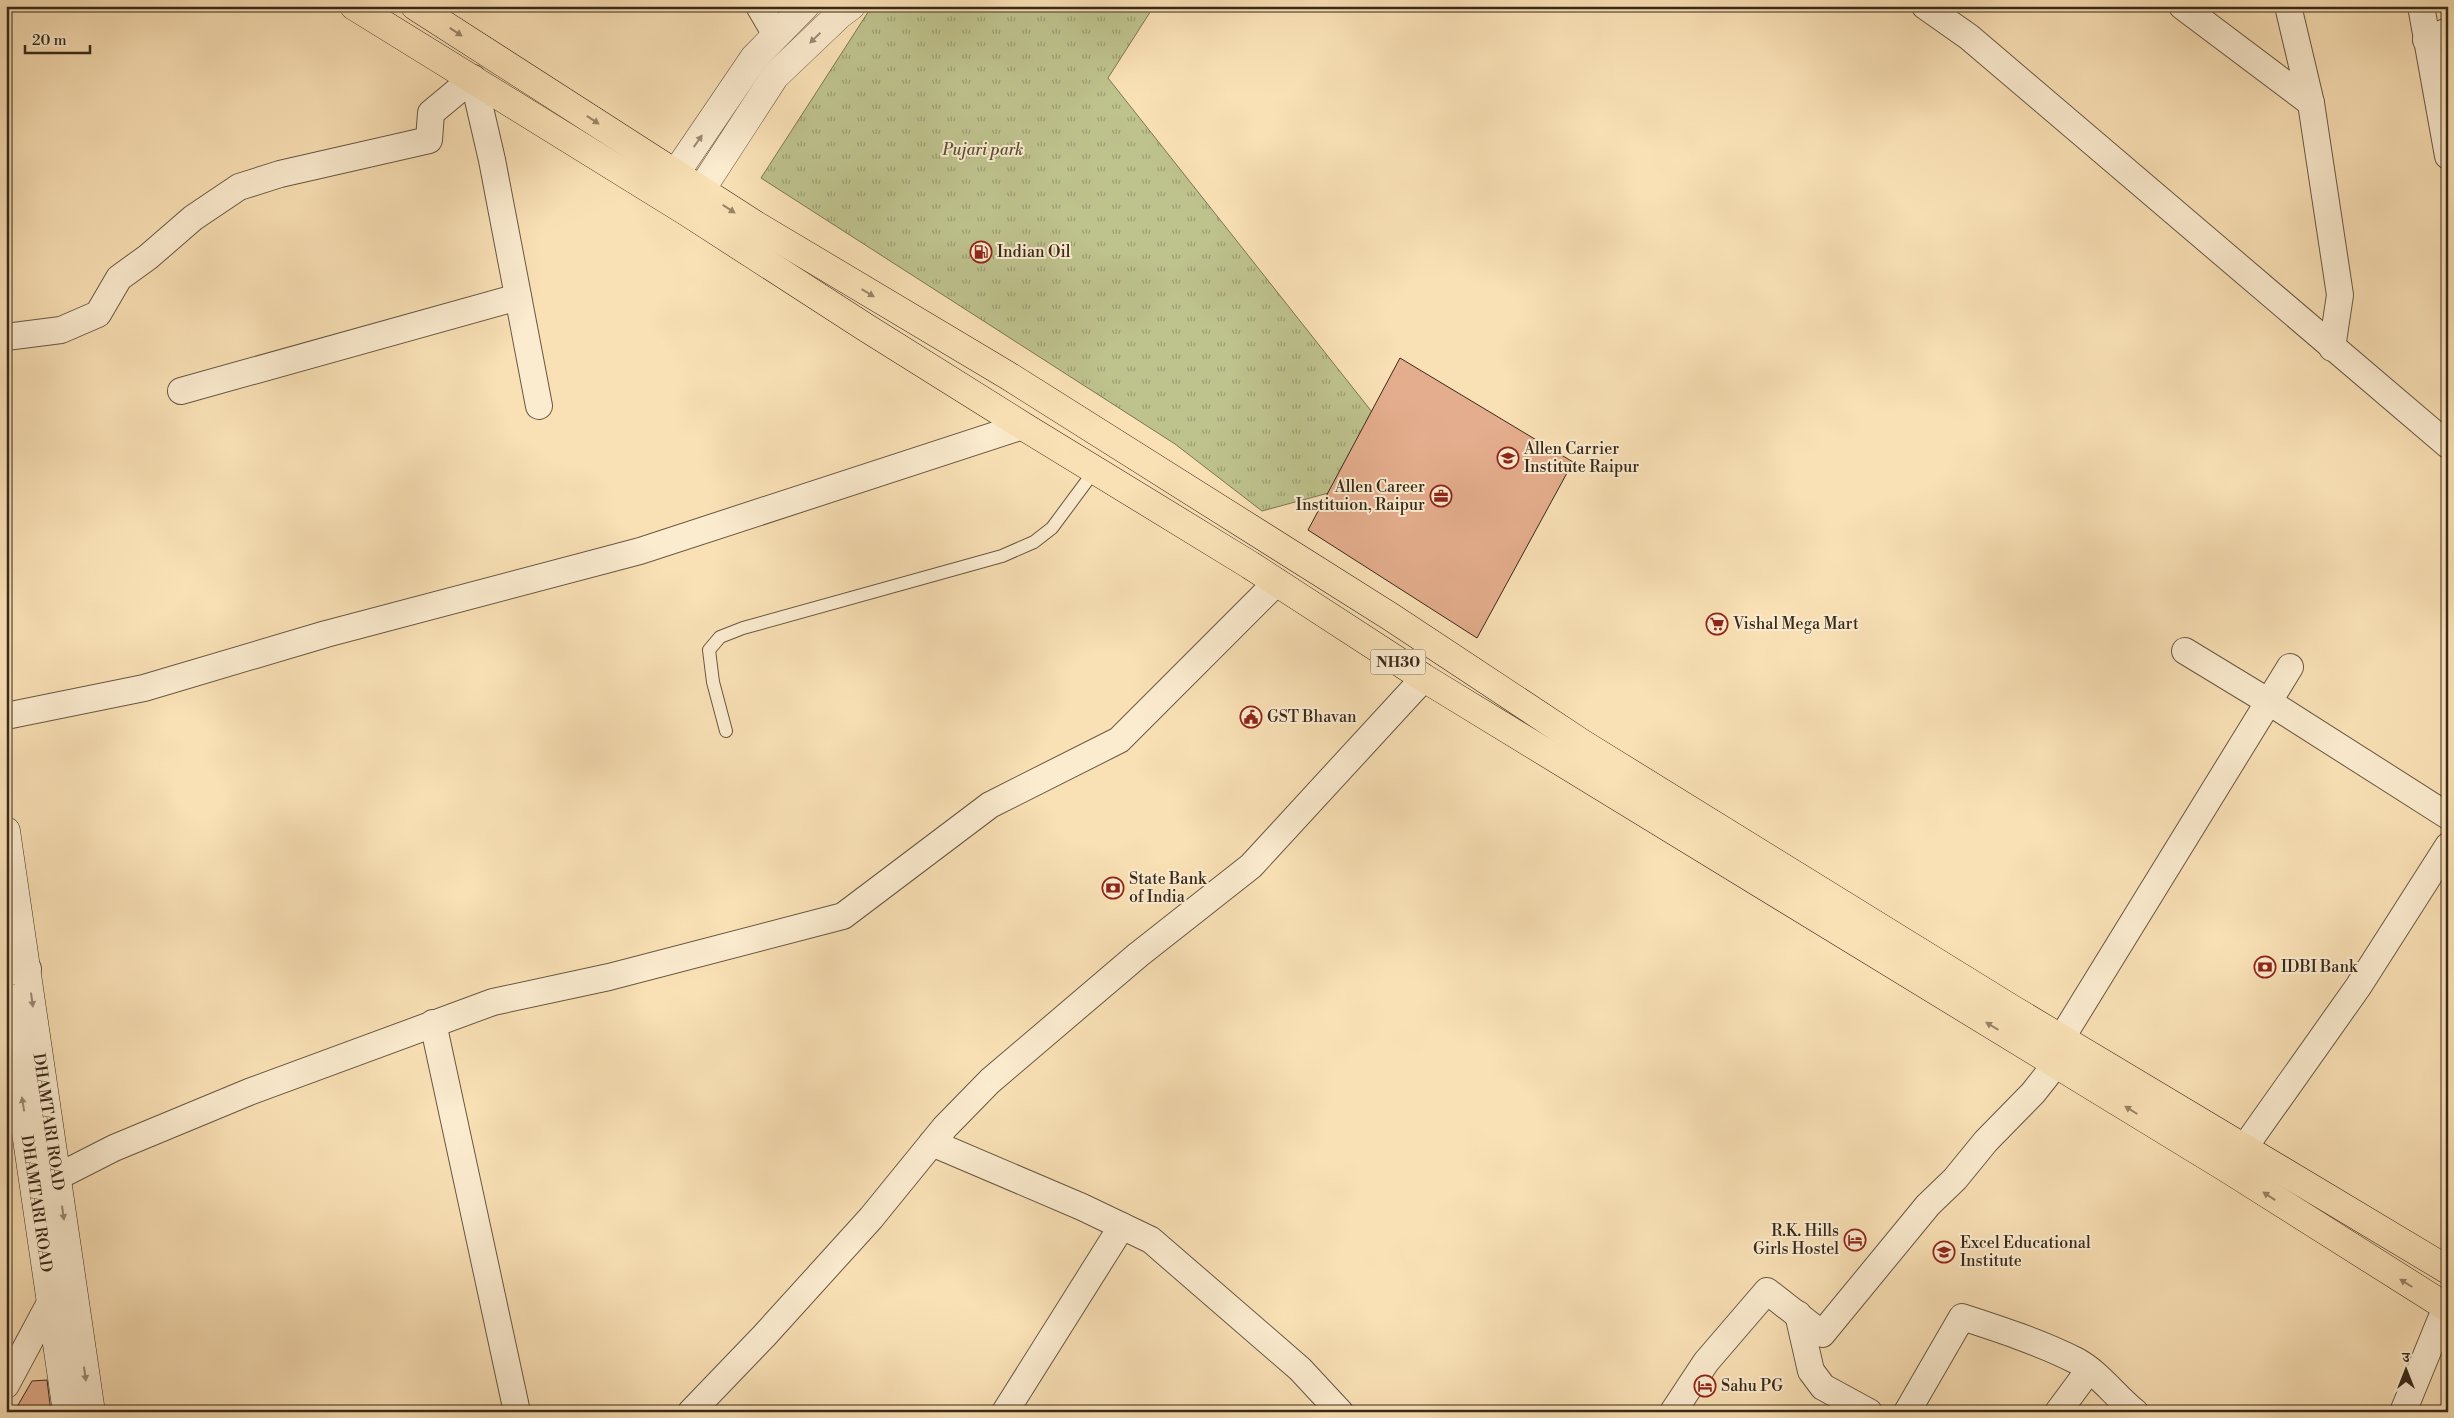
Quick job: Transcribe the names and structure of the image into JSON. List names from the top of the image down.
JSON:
{
  "streets": {
    "main road": ["NH30", "DHAMTARI ROAD"]
  },
  "parks": ["Pujari park"],
  "places": {
    "fuel station": ["Indian Oil"],
    "school or university": ["Allen Carrier Institute Raipur", "Excel Educational Institute"],
    "office": ["Allen Career Instituion, Raipur"],
    "supermarket": ["Vishal Mega Mart"],
    "public building": ["GST Bhavan"],
    "bank": ["State Bank of India", "IDBI Bank"],
    "hotel": ["R.K. Hills Girls Hostel", "Sahu PG"]
  },
  "scale_bar": "20 m",
  "north": "top"
}
